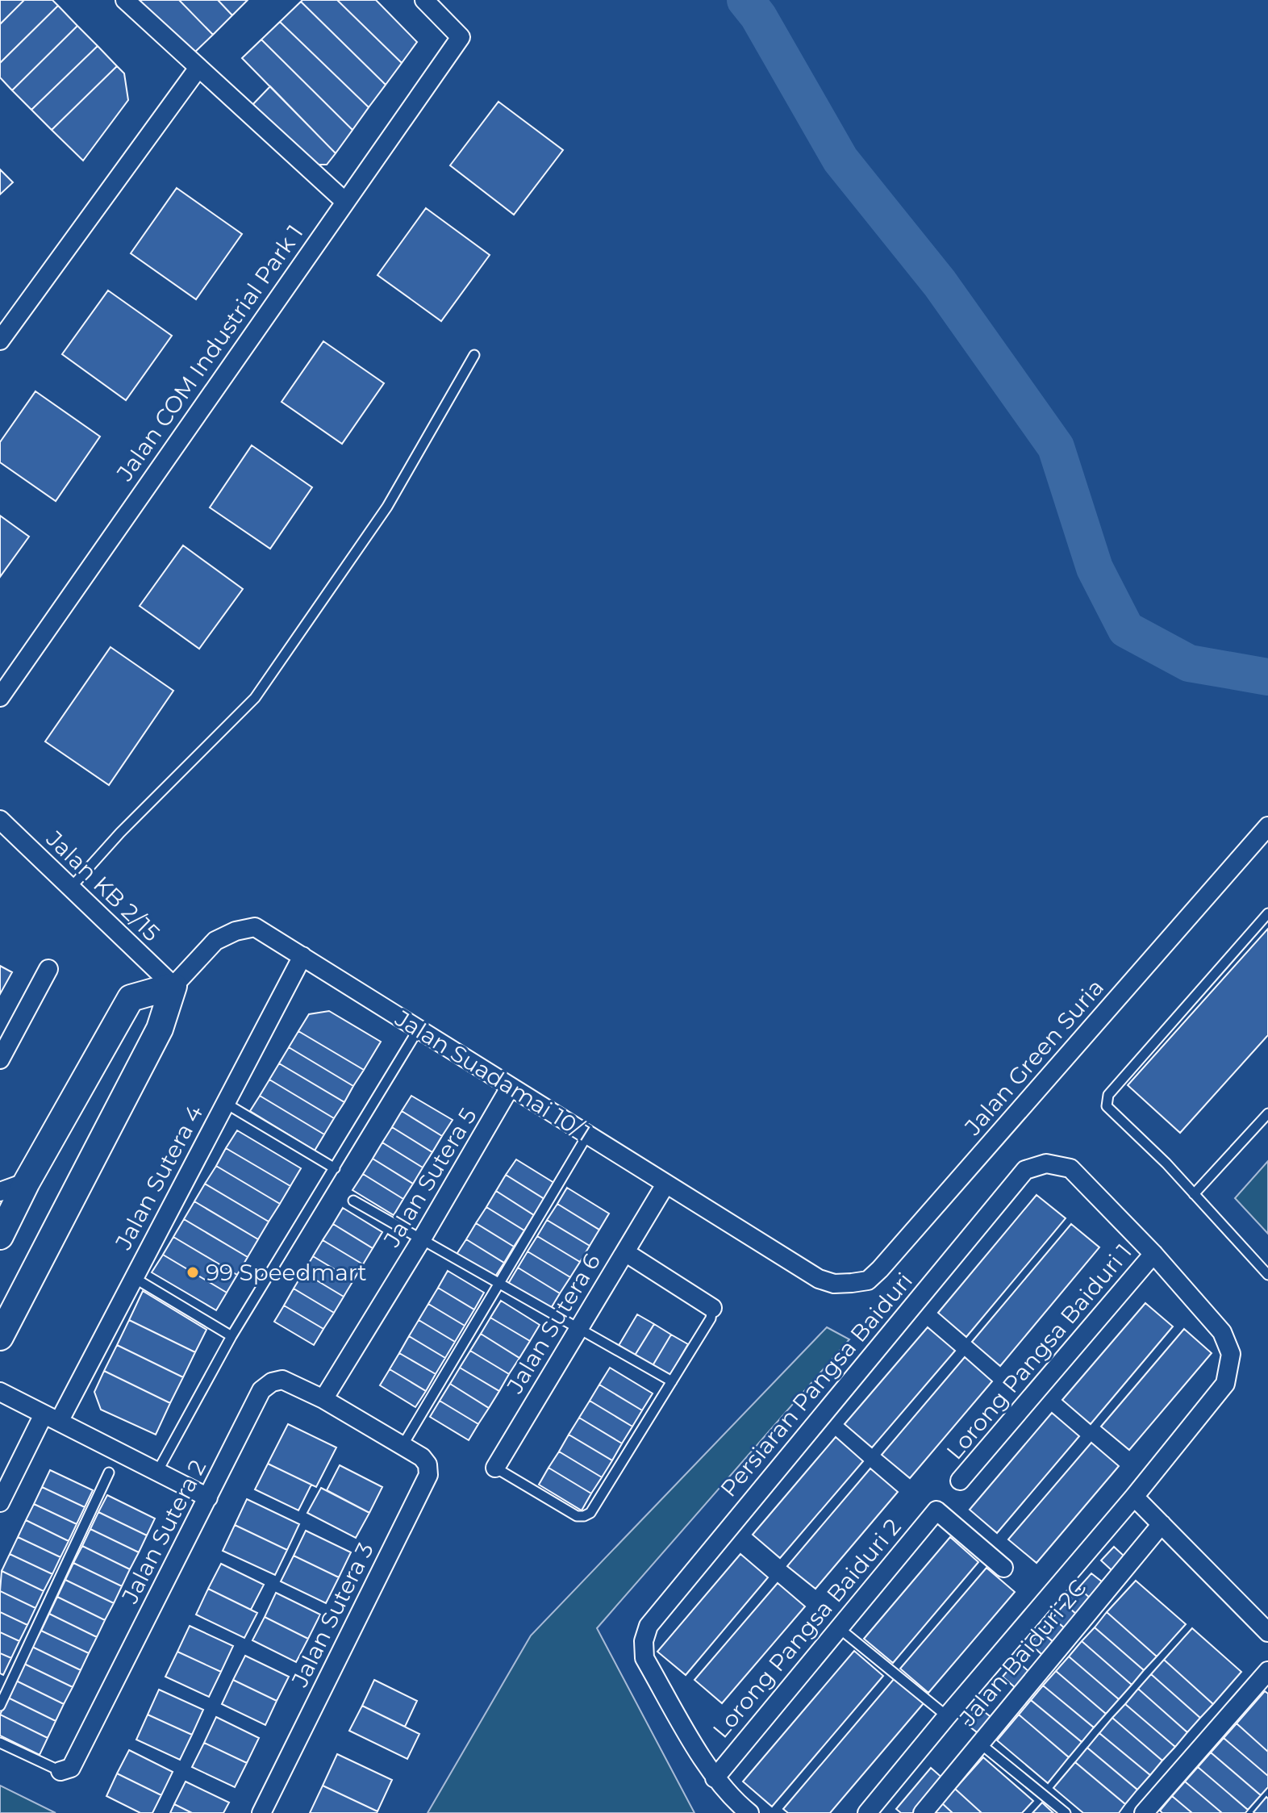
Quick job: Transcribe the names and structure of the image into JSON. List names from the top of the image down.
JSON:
{
  "streets": {
    "street": [
      "Jalan COM Industrial Park 1",
      "Jalan KB 2/15",
      "Jalan Green Suria",
      "Jalan Suadamai 10/1",
      "Jalan Sutera 4",
      "Jalan Sutera 5",
      "Jalan Sutera 6",
      "Lorong Pangsa Baiduri 1",
      "Persiaran Pangsa Baiduri",
      "Jalan Sutera 2",
      "Jalan Sutera 3",
      "Lorong Pangsa Baiduri 2",
      "Jalan Baiduri 2C"
    ]
  },
  "crossings": [
    ["Jalan KB 2/15", "Jalan Suadamai 10/1"],
    ["Jalan Green Suria", "Jalan Suadamai 10/1"],
    ["Jalan Suadamai 10/1", "Jalan Sutera 4"],
    ["Jalan Suadamai 10/1", "Jalan Sutera 5"],
    ["Jalan Suadamai 10/1", "Jalan Sutera 6"],
    ["Jalan Sutera 5", "Jalan Sutera 2"],
    ["Lorong Pangsa Baiduri 1", "Persiaran Pangsa Baiduri"],
    ["Persiaran Pangsa Baiduri", "Lorong Pangsa Baiduri 2"],
    ["Jalan Sutera 2", "Jalan Sutera 3"]
  ],
  "places": ["99 Speedmart"]
}
